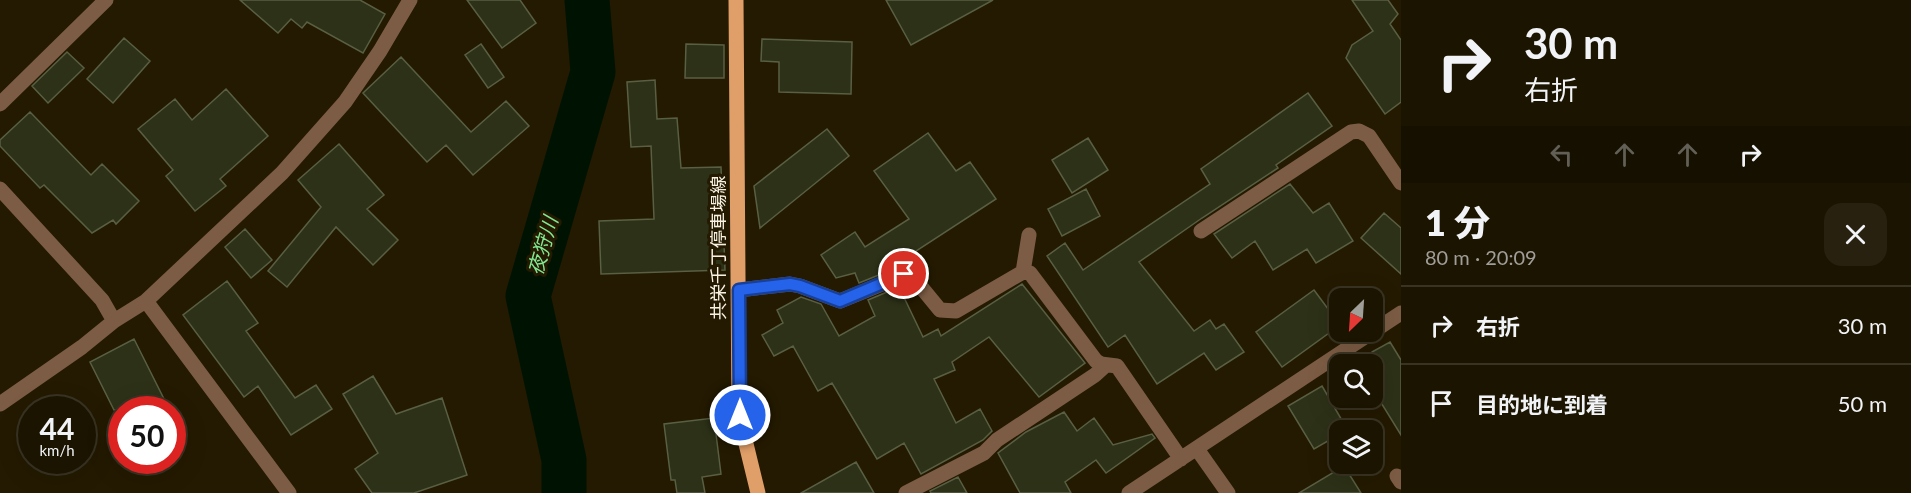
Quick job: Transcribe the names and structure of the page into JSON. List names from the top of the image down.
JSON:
{
  "streets": {
    "main road": ["共栄千丁停車場線"]
  },
  "water": ["夜狩川"],
  "north": "bottom left",
  "page": {
    "turn": ["30 m", "右折"],
    "heading": ["1 分", "80 m · 20:09"],
    "list": [
      {
        "name": "右折",
        "value": "30 m"
      },
      {
        "name": "目的地に到着",
        "value": "50 m"
      }
    ],
    "speed": "44 km/h",
    "limit": "50"
  }
}
